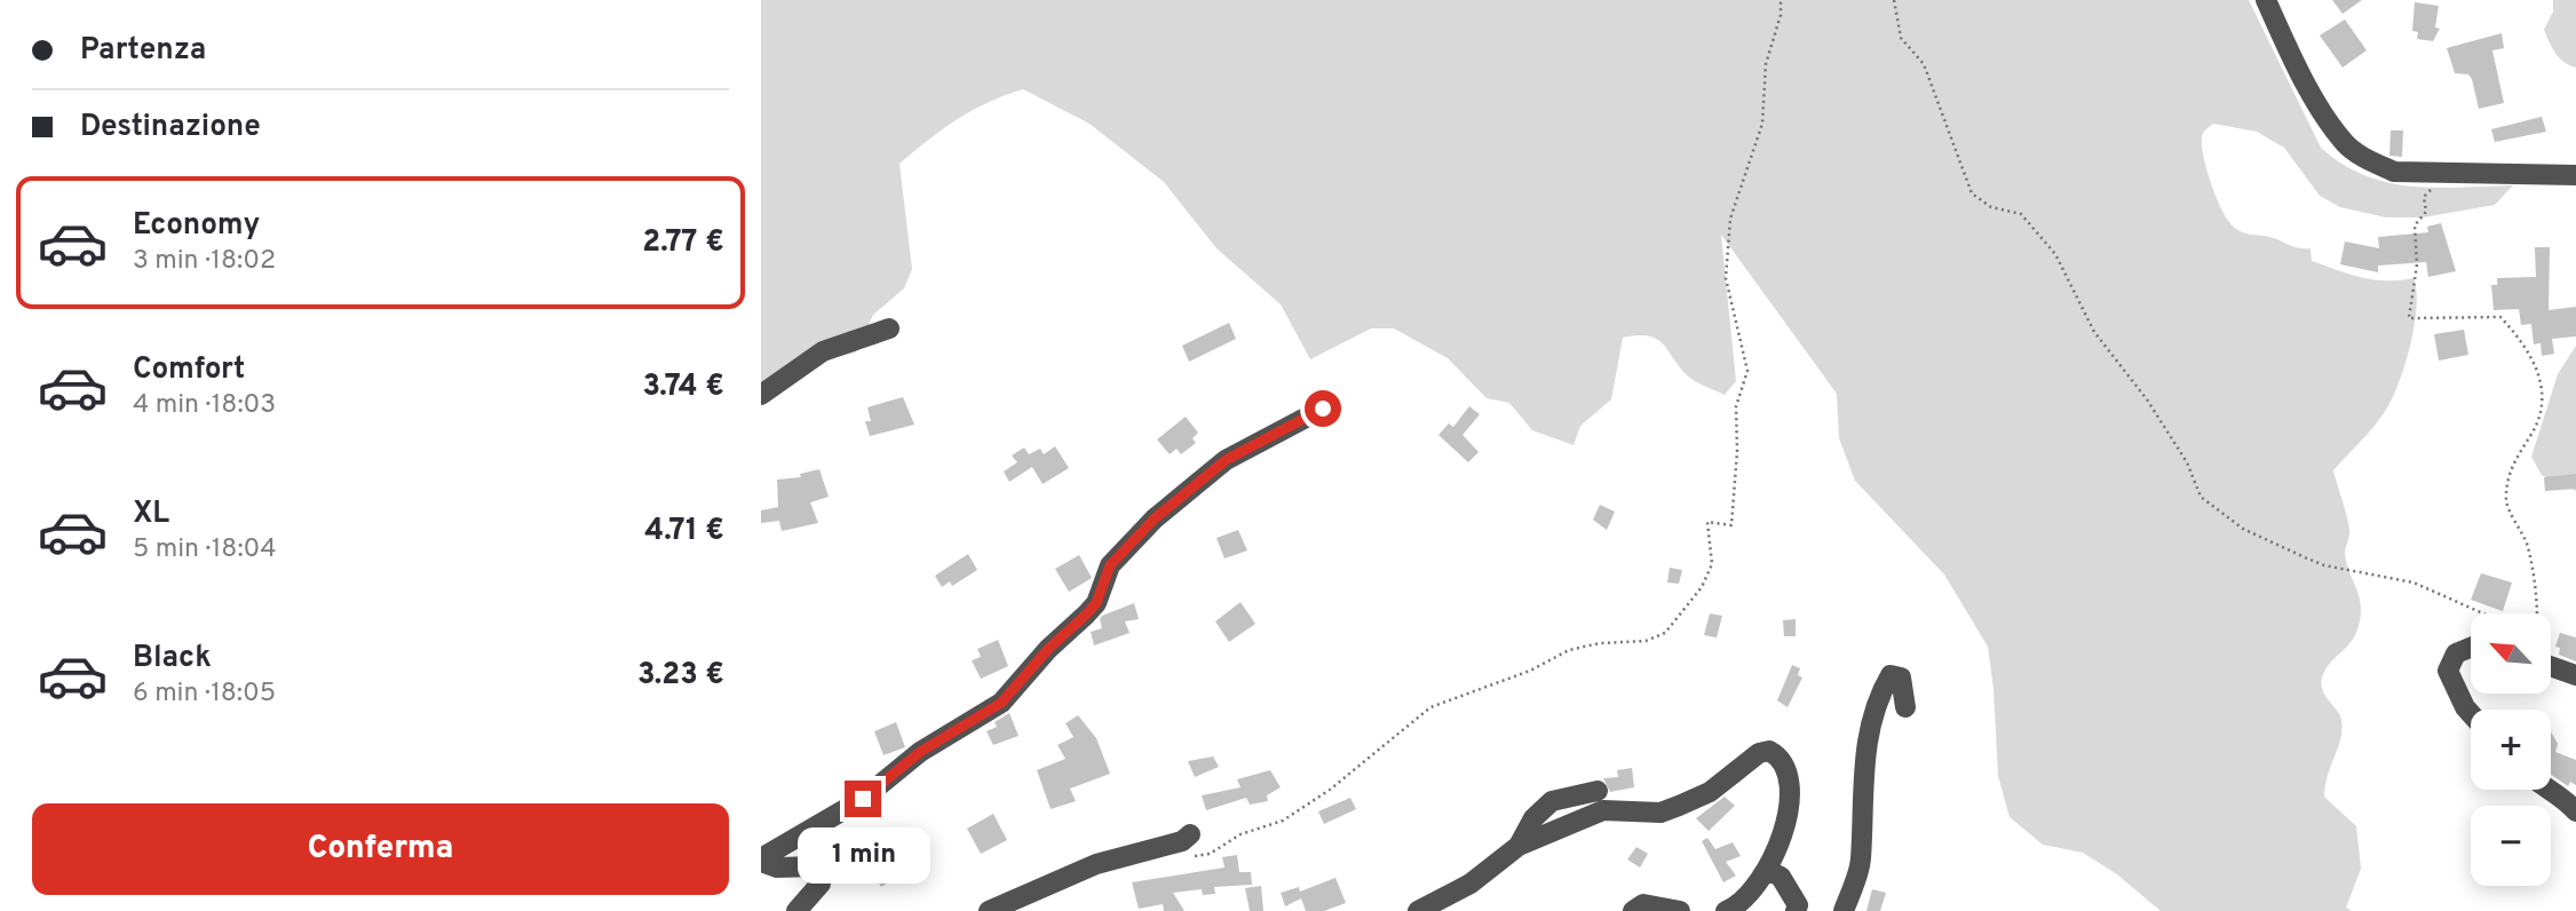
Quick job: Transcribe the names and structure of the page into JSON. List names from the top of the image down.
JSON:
{
  "north": "top left",
  "page": {
    "banner": ["Partenza", "Destinazione"],
    "list": [
      {
        "name": "Economy",
        "note": "3 min · 18:02",
        "value": "2.77 €"
      },
      {
        "name": "Comfort",
        "note": "4 min · 18:03",
        "value": "3.74 €"
      },
      {
        "name": "XL",
        "note": "5 min · 18:04",
        "value": "4.71 €"
      },
      {
        "name": "Black",
        "note": "6 min · 18:05",
        "value": "3.23 €"
      }
    ],
    "map_buttons": ["+", "−"],
    "buttons": "Conferma",
    "bubble": "1 min"
  }
}
